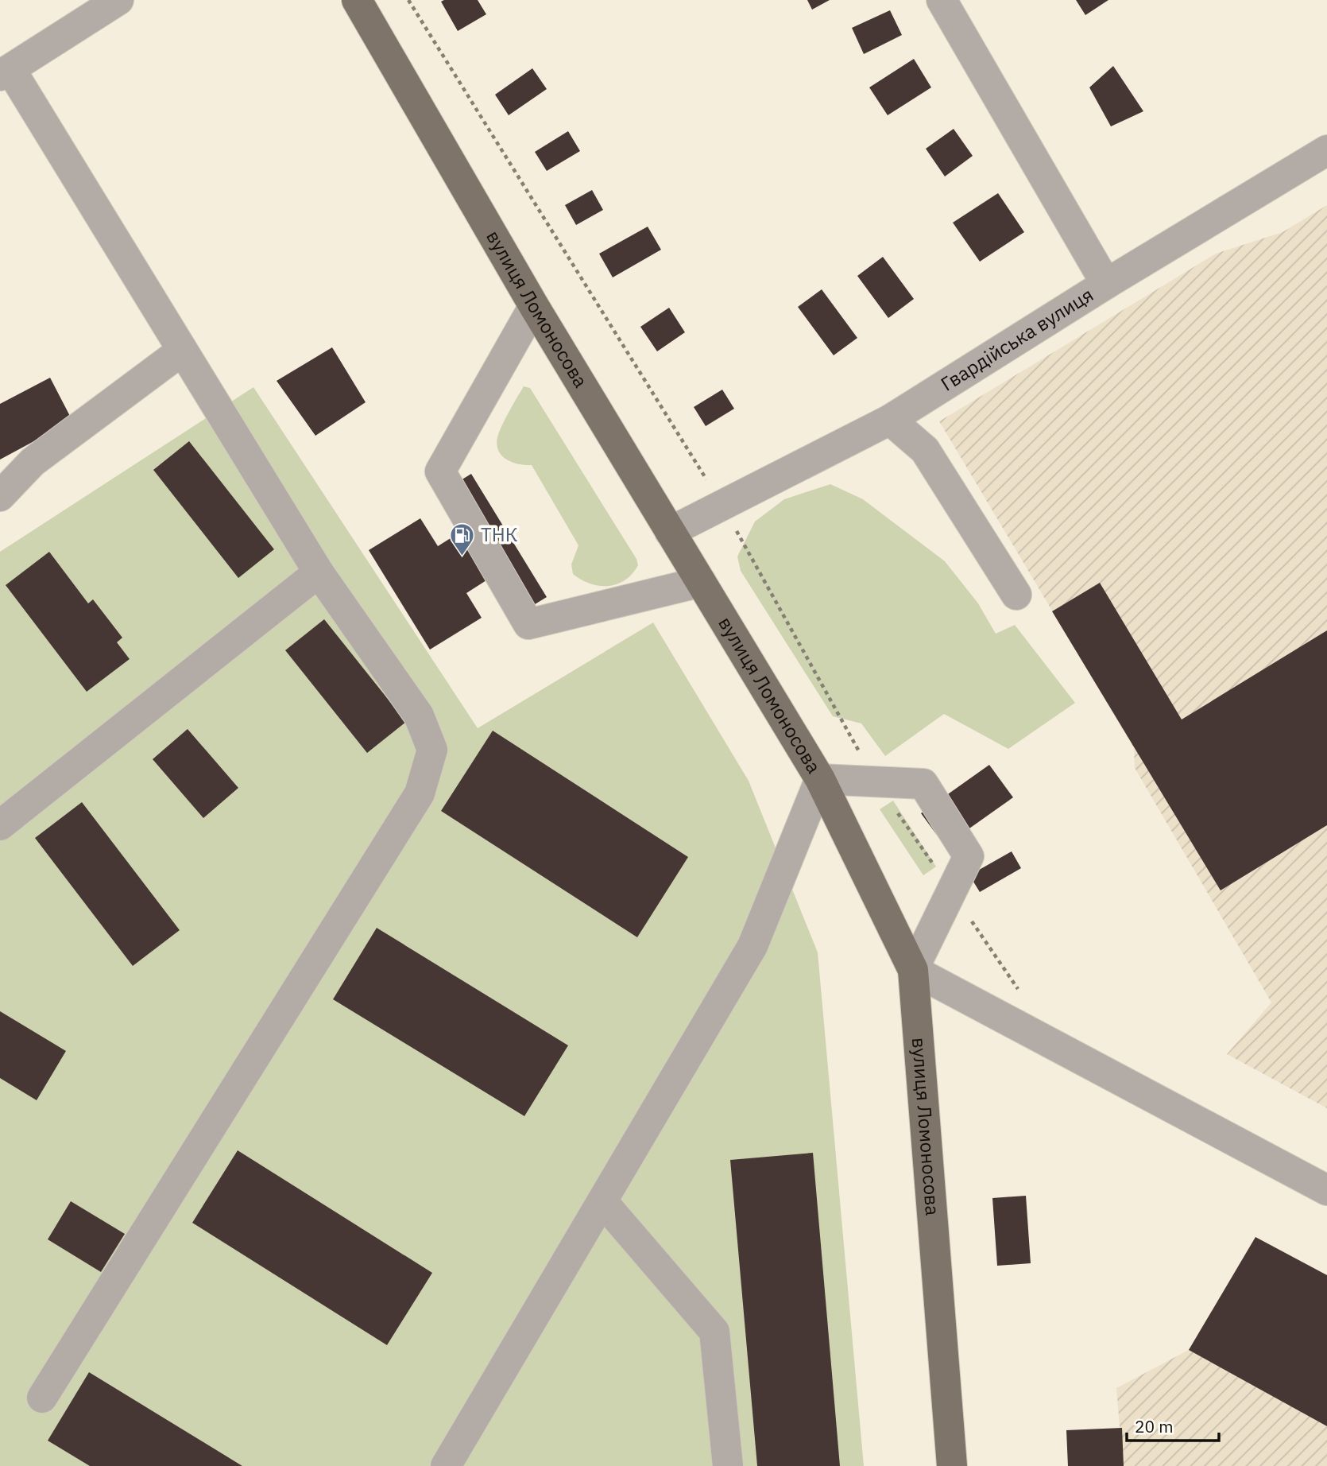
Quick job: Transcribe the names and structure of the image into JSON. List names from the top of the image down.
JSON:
{
  "streets": {
    "main road": ["вулиця Ломоносова"],
    "street": ["Гвардійська вулиця"]
  },
  "crossings": [
    ["вулиця Ломоносова", "Гвардійська вулиця"]
  ],
  "places": {
    "fuel station": ["ТНК"]
  },
  "scale_bar": "20 m"
}
